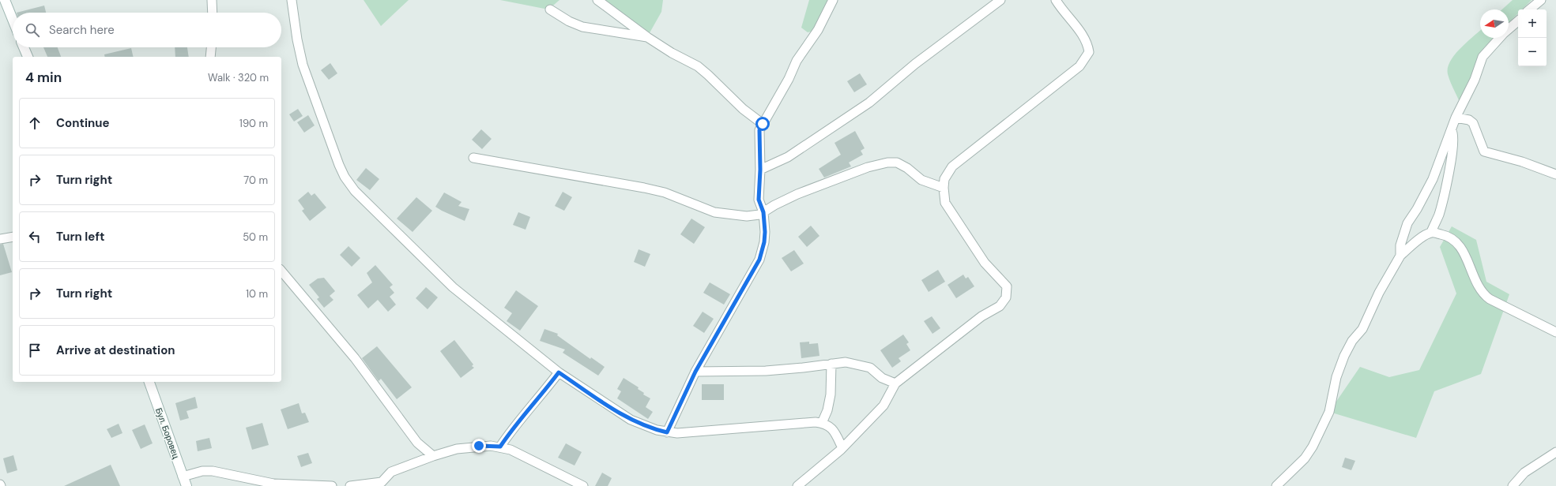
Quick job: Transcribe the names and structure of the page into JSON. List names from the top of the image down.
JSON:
{
  "streets": {
    "street": ["Бул. Боровец"]
  },
  "north": "left",
  "page": {
    "map_buttons": ["+", "−"],
    "search": "Search here",
    "heading": ["4 min", "Walk · 320 m"],
    "list": [
      ["Continue", "190 m"],
      ["Turn right", "70 m"],
      ["Turn left", "50 m"],
      ["Turn right", "10 m"],
      "Arrive at destination"
    ]
  }
}
